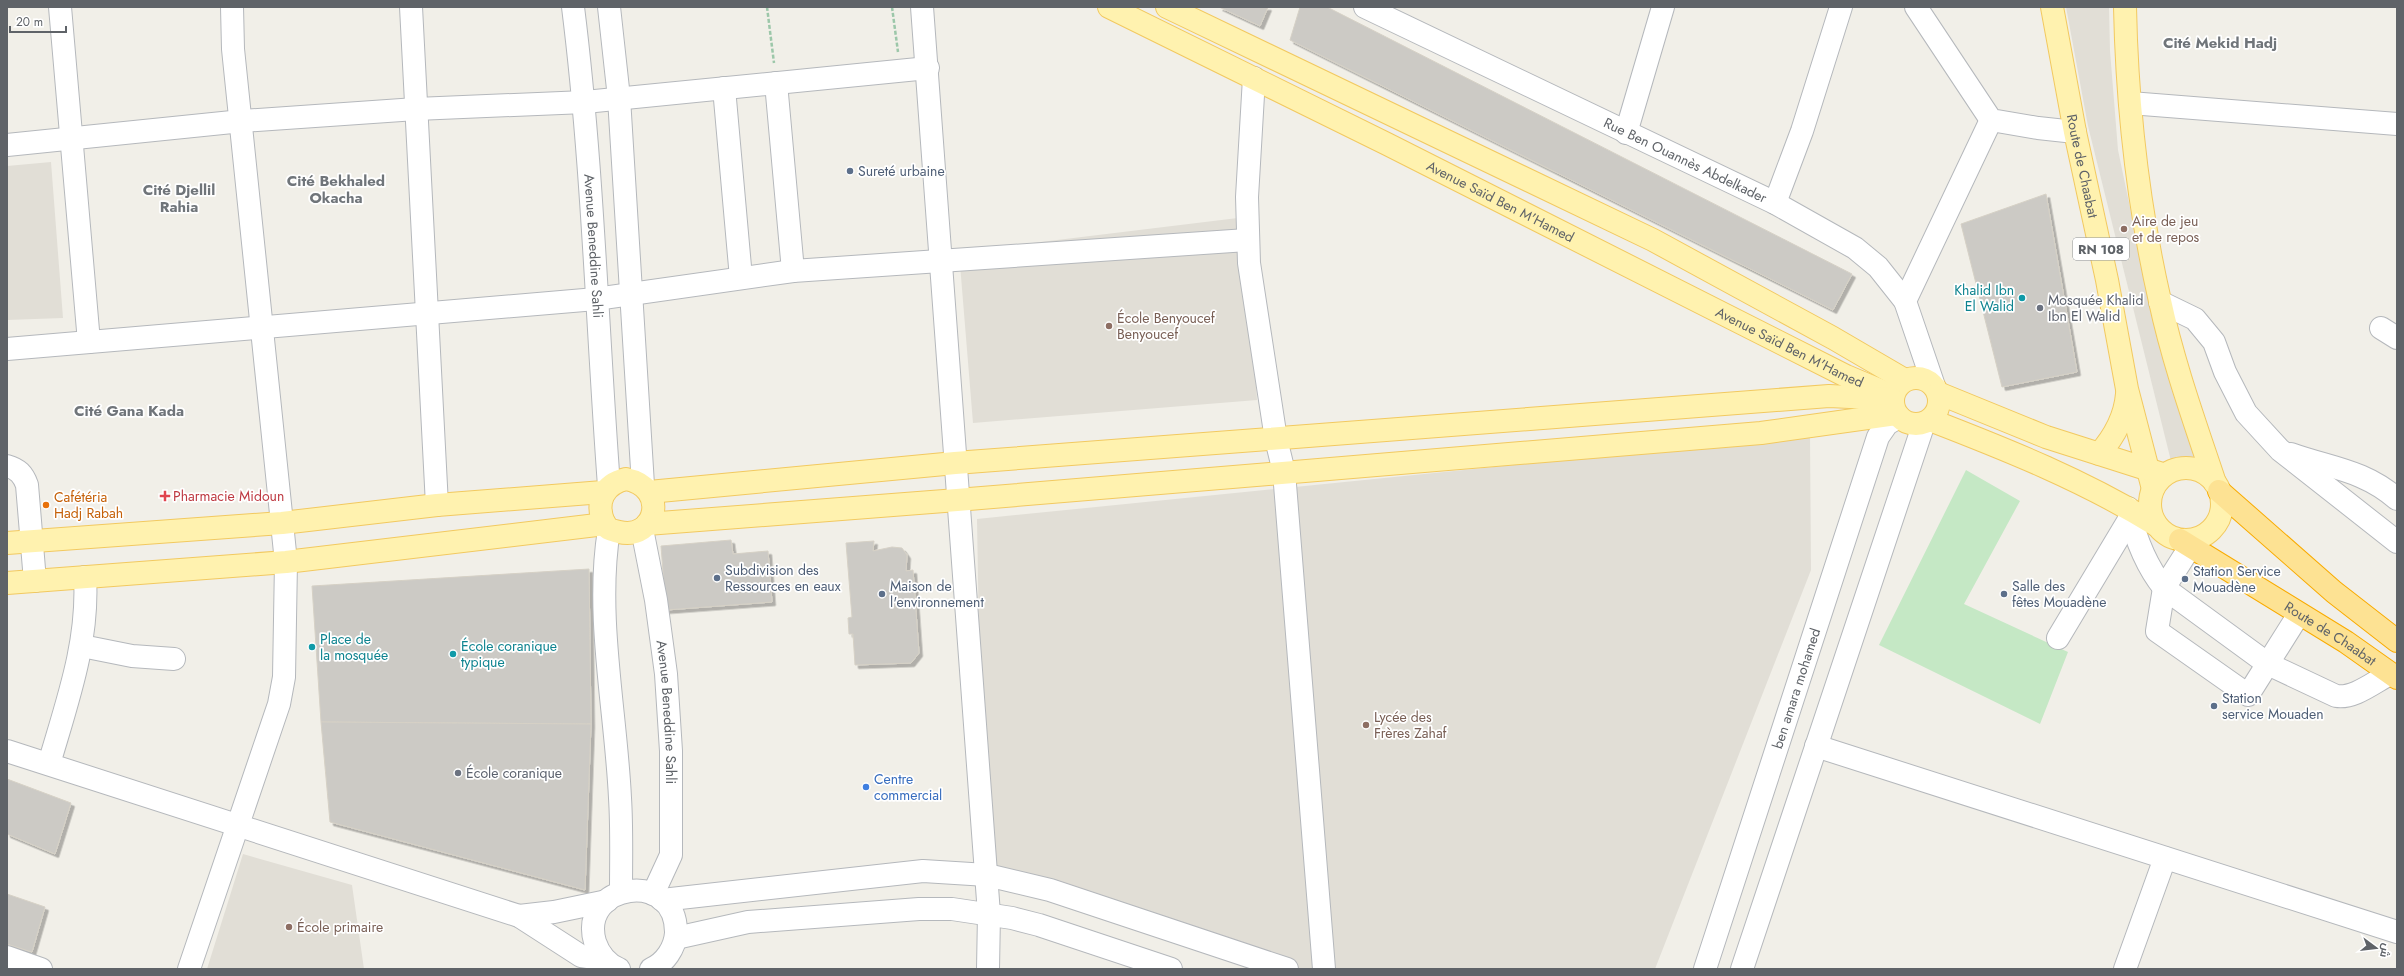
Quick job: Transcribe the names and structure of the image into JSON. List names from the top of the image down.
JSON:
{
  "streets": {
    "highway": ["Route de Chaabat", "RN 108"],
    "main road": ["Avenue Saïd Ben M'Hamed"],
    "street": ["Rue Ben Ouannès Abdelkader", "Avenue Beneddine Sahli", "ben amara mohamed"]
  },
  "crossings": [
    ["Rue Ben Ouannès Abdelkader", "Avenue Saïd Ben M'Hamed"],
    ["Rue Ben Ouannès Abdelkader", "ben amara mohamed"],
    ["Route de Chaabat", "RN 108"],
    ["Avenue Saïd Ben M'Hamed", "ben amara mohamed"]
  ],
  "districts": [
    "Cité Mekid Hadj",
    "Cité Bekhaled Okacha",
    "Cité Djellil Rahia",
    "Cité Gana Kada"
  ],
  "places": {
    "other": [
      "Sureté urbaine",
      "Aire de jeu et de repos",
      "Khalid Ibn El Walid",
      "Mosquée Khalid Ibn El Walid",
      "École Benyoucef Benyoucef",
      "Cafétéria Hadj Rabah",
      "Subdivision des Ressources en eaux",
      "Station Service Mouadène",
      "Maison de l'environnement",
      "Salle des fêtes Mouadène",
      "Place de la mosquée",
      "École coranique typique",
      "Station service Mouaden",
      "Lycée des Frères Zahaf",
      "École coranique",
      "Centre commercial",
      "École primaire"
    ],
    "health": ["Pharmacie Midoun"]
  },
  "scale_bar": "20 m",
  "north": "right"
}
